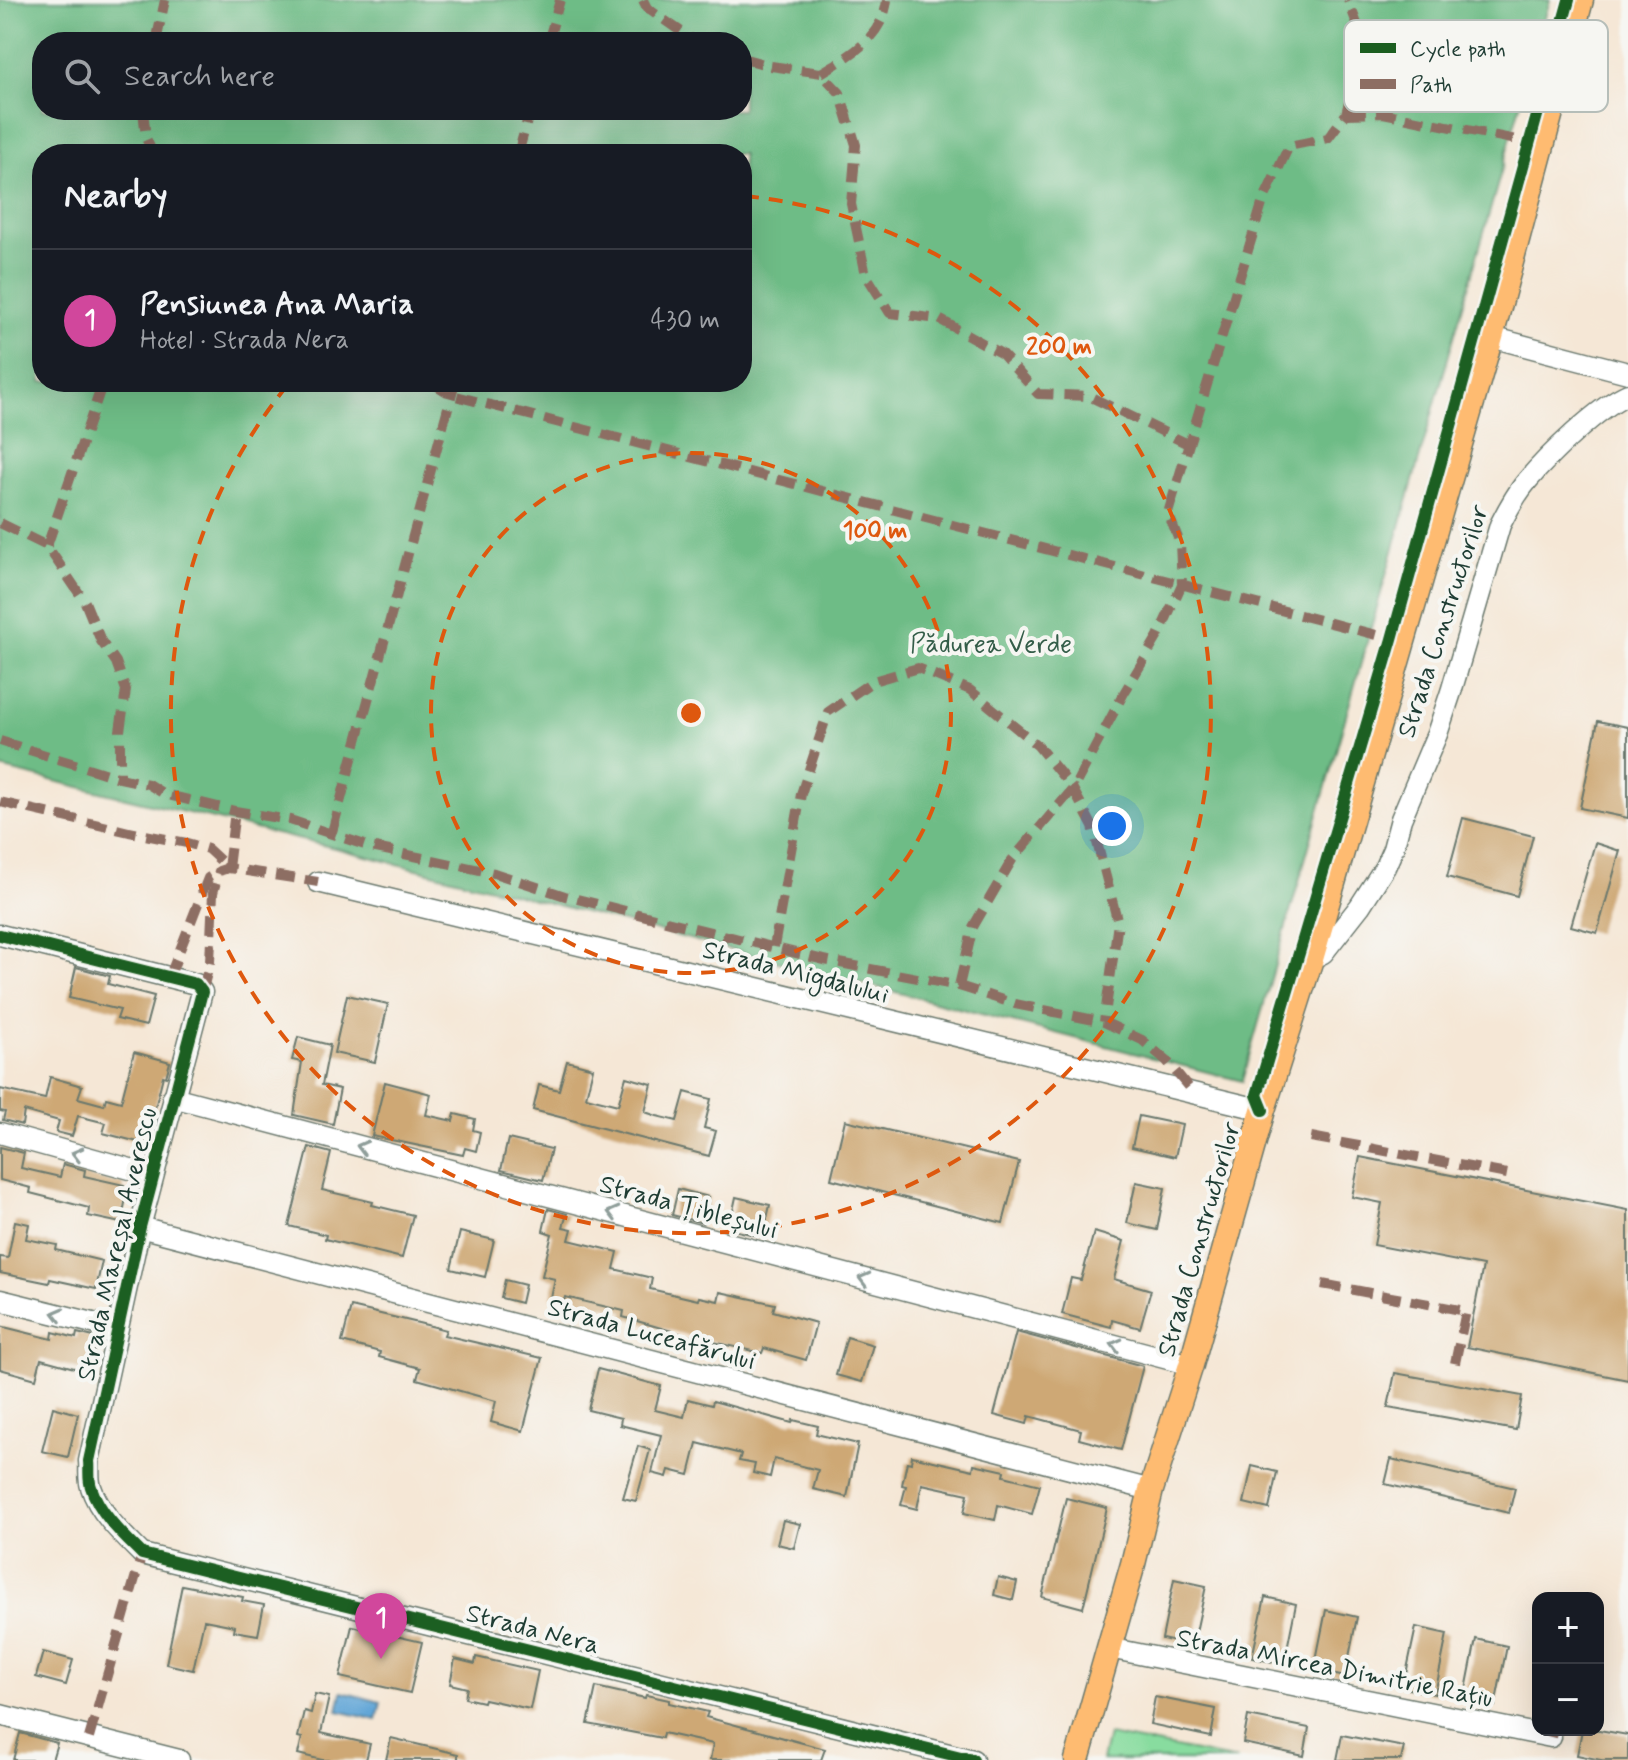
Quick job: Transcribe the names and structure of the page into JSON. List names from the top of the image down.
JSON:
{
  "streets": {
    "main road": ["Strada Constructorilor"],
    "street": [
      "Strada Migdalului",
      "Strada Țibleșului",
      "Strada Mareșal Averescu",
      "Strada Luceafărului",
      "Strada Nera",
      "Strada Mircea Dimitrie Rațiu"
    ]
  },
  "crossings": [
    ["Strada Constructorilor", "Strada Migdalului"],
    ["Strada Constructorilor", "Strada Țibleșului"],
    ["Strada Constructorilor", "Strada Luceafărului"],
    ["Strada Constructorilor", "Strada Mircea Dimitrie Rațiu"],
    ["Strada Țibleșului", "Strada Mareșal Averescu"],
    ["Strada Mareșal Averescu", "Strada Luceafărului"],
    ["Strada Mareșal Averescu", "Strada Nera"]
  ],
  "one_way": ["Strada Țibleșului"],
  "parks": ["Pădurea Verde"],
  "legend": ["Cycle path", "Path"],
  "page": {
    "search": "Search here",
    "heading": "Nearby",
    "list": [
      {
        "mark": "1",
        "name": "Pensiunea Ana Maria",
        "note": "Hotel · Strada Nera",
        "value": "430 m"
      }
    ],
    "map_buttons": ["+", "−"],
    "pins": "1"
  },
  "rings": ["200 m", "100 m"]
}
